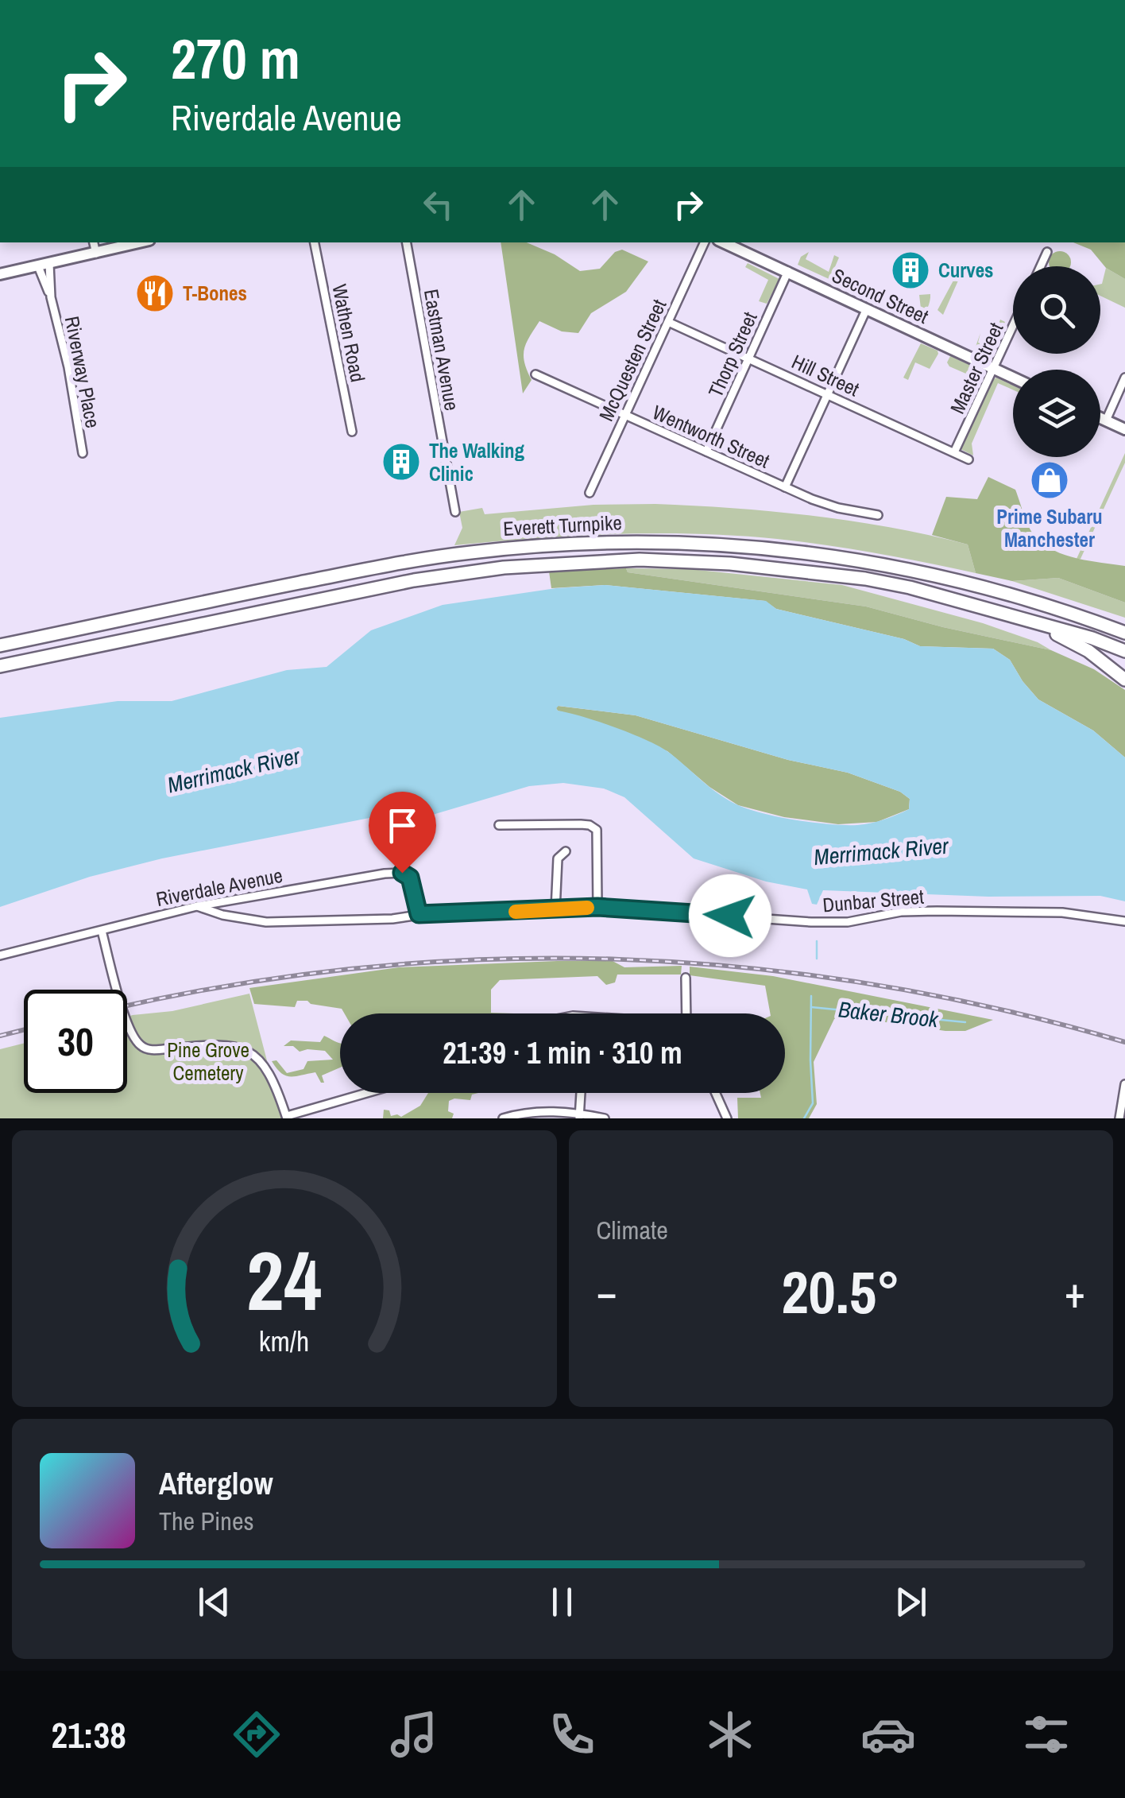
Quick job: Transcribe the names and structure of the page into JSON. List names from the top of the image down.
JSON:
{
  "streets": {
    "highway": ["Everett Turnpike"],
    "main road": ["Second Street"],
    "street": [
      "Wathen Road",
      "Eastman Avenue",
      "Thorp Street",
      "McQuesten Street",
      "Master Street",
      "Riverway Place",
      "Hill Street",
      "Wentworth Street",
      "Riverdale Avenue",
      "Dunbar Street"
    ]
  },
  "crossings": [
    ["Second Street", "Thorp Street"],
    ["Second Street", "Master Street"],
    ["Thorp Street", "Hill Street"],
    ["Thorp Street", "Wentworth Street"],
    ["McQuesten Street", "Hill Street"],
    ["McQuesten Street", "Wentworth Street"],
    ["Master Street", "Hill Street"],
    ["Riverdale Avenue", "Dunbar Street"]
  ],
  "water": ["Merrimack River", "Baker Brook"],
  "parks": ["Pine Grove Cemetery"],
  "places": {
    "building": ["Curves", "The Walking Clinic"],
    "restaurant": ["T-Bones"],
    "shop": ["Prime Subaru Manchester"]
  },
  "page": {
    "turn": ["270 m", "Riverdale Avenue"],
    "limit": "30",
    "trip": "21:39 · 1 min · 310 m",
    "tile": "Climate",
    "heat": ["−", "20.5°", "+"],
    "song": ["Afterglow", "The Pines"],
    "tabs": "21:38",
    "gauge": ["24", "km/h"]
  }
}
